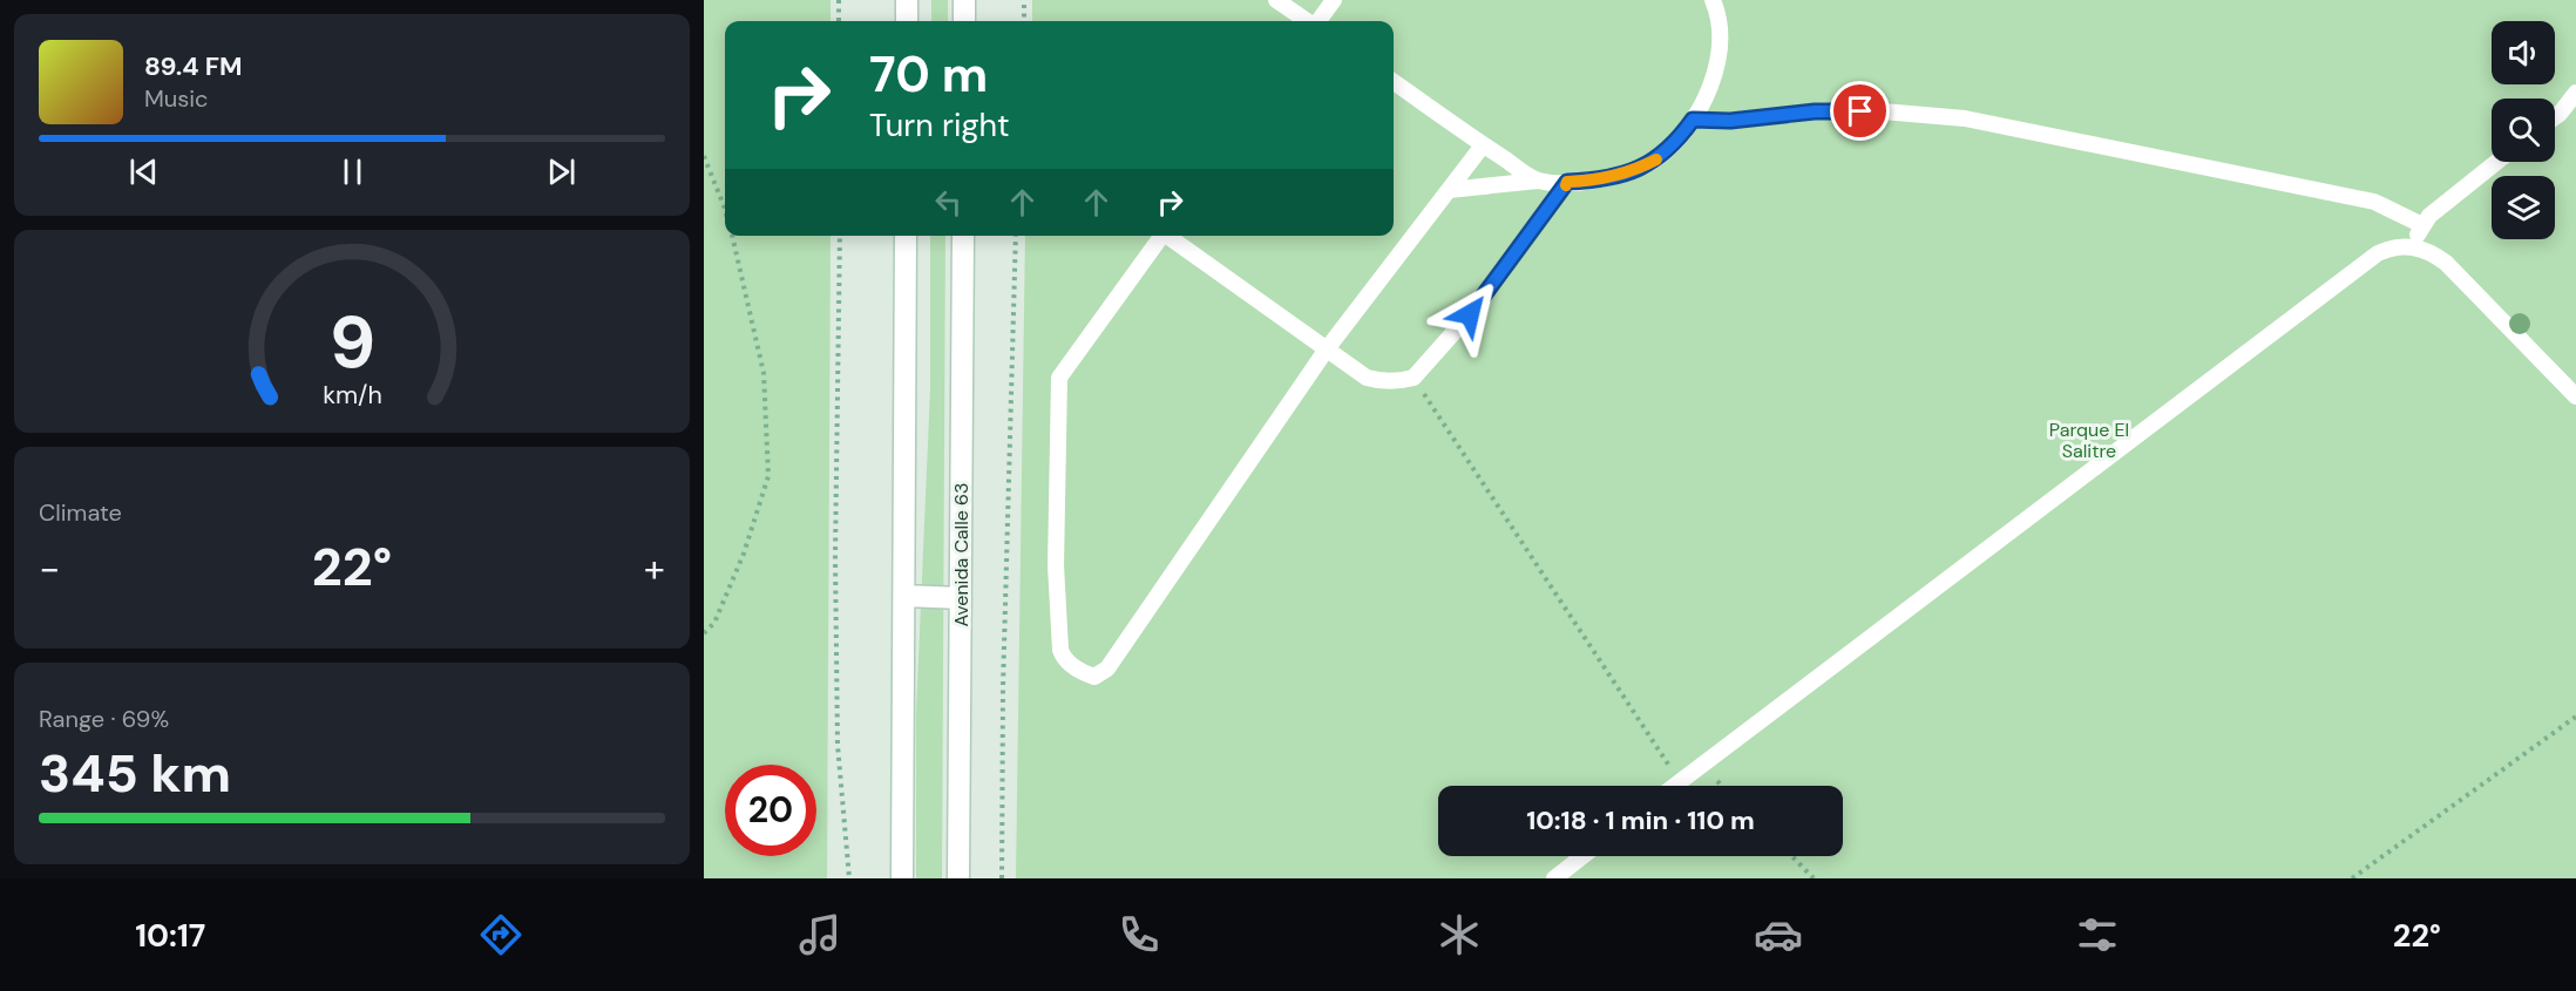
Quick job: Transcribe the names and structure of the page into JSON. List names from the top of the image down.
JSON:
{
  "streets": {
    "main road": ["Avenida Calle 63"]
  },
  "parks": ["Parque El Salitre"],
  "page": {
    "turn": ["70 m", "Turn right"],
    "song": ["89.4 FM", "Music"],
    "tile": [
      "Climate",
      ["Range · 69%", "345 km"]
    ],
    "heat": ["−", "22°", "+"],
    "limit": "20",
    "trip": "10:18 · 1 min · 110 m",
    "tabs": ["10:17", "22°"],
    "gauge": ["9", "km/h"]
  }
}
